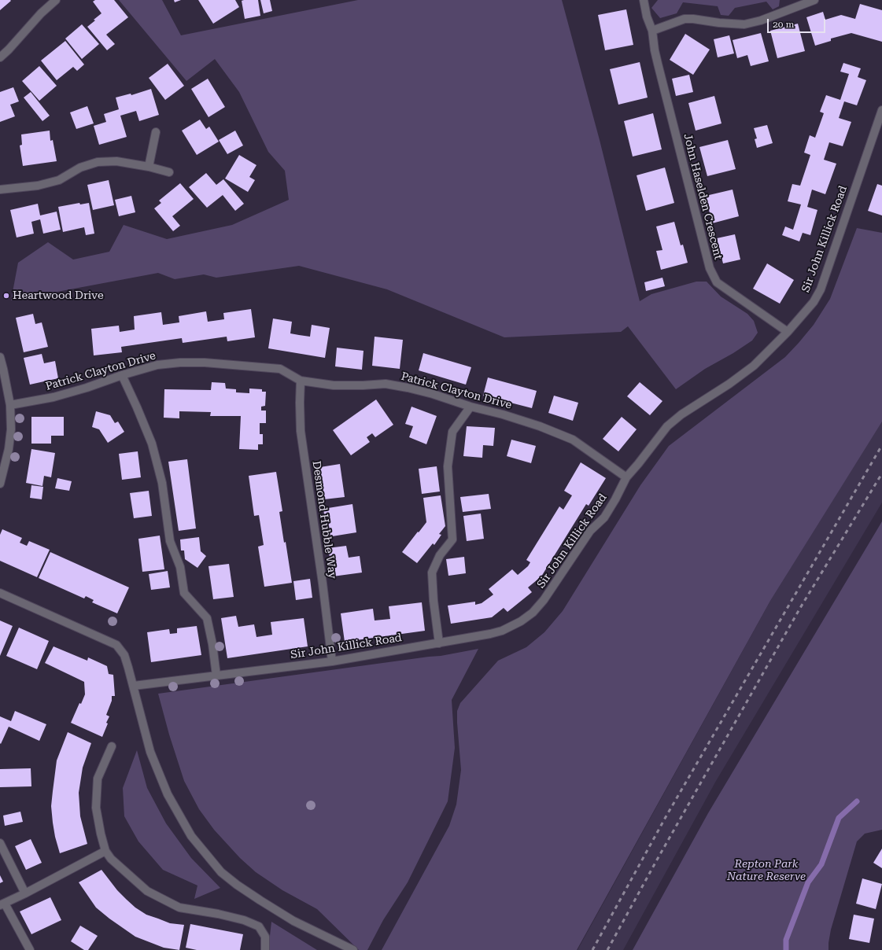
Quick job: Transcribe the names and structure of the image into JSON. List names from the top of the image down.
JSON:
{
  "streets": {
    "street": [
      "John Haselden Crescent",
      "Sir John Killick Road",
      "Patrick Clayton Drive",
      "Desmond Hubble Way"
    ]
  },
  "crossings": [
    ["John Haselden Crescent", "Sir John Killick Road"],
    ["Sir John Killick Road", "Patrick Clayton Drive"],
    ["Sir John Killick Road", "Desmond Hubble Way"],
    ["Patrick Clayton Drive", "Desmond Hubble Way"]
  ],
  "parks": ["Repton Park Nature Reserve"],
  "places": ["Heartwood Drive"],
  "scale_bar": "20 m"
}
